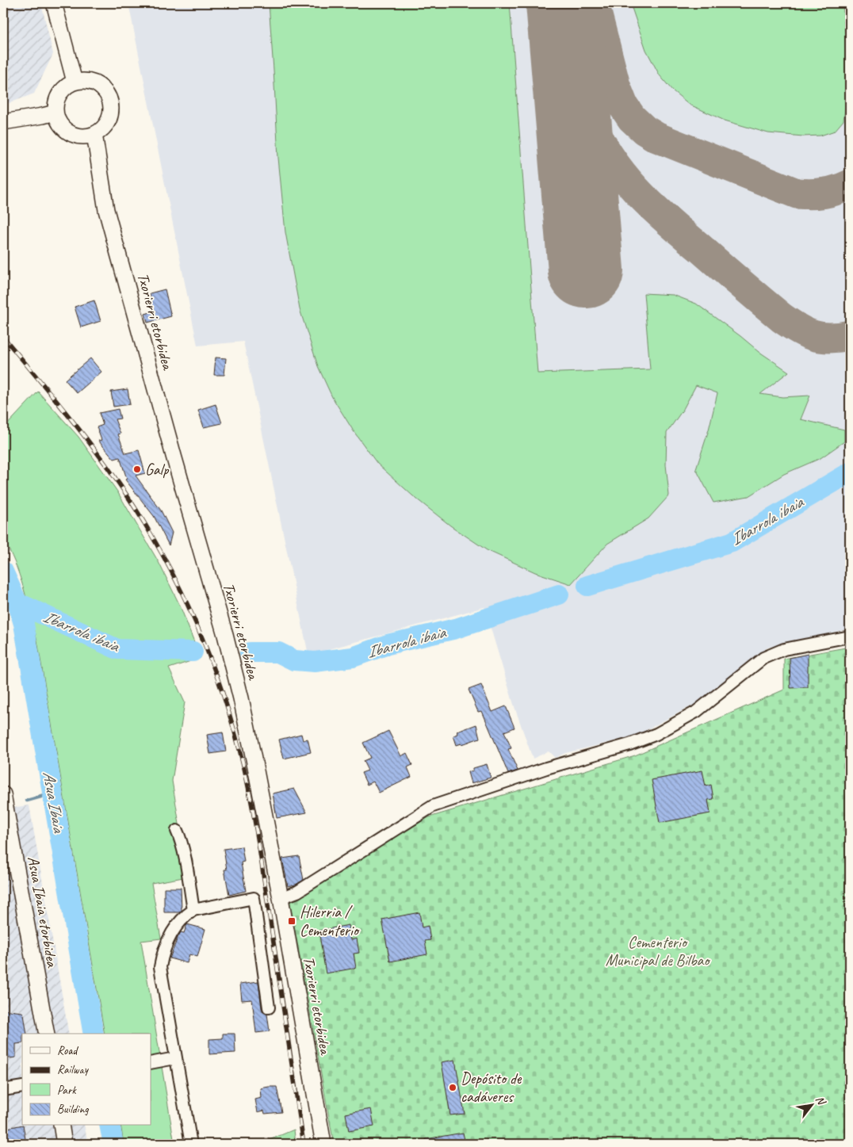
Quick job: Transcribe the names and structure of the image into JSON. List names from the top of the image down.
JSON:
{
  "streets": {
    "street": ["Txorierri etorbidea", "Asua Ibaia etorbidea"]
  },
  "water": ["Ibarrola ibaia", "Asua Ibaia"],
  "parks": ["Cementerio Municipal de Bilbao"],
  "places": {
    "other": ["Galp", "Depósito de cadáveres"],
    "transit": ["Hilerria / Cementerio"]
  },
  "legend": [
    "Road",
    "Railway",
    "Park",
    "Building"
  ],
  "north": "top right"
}
